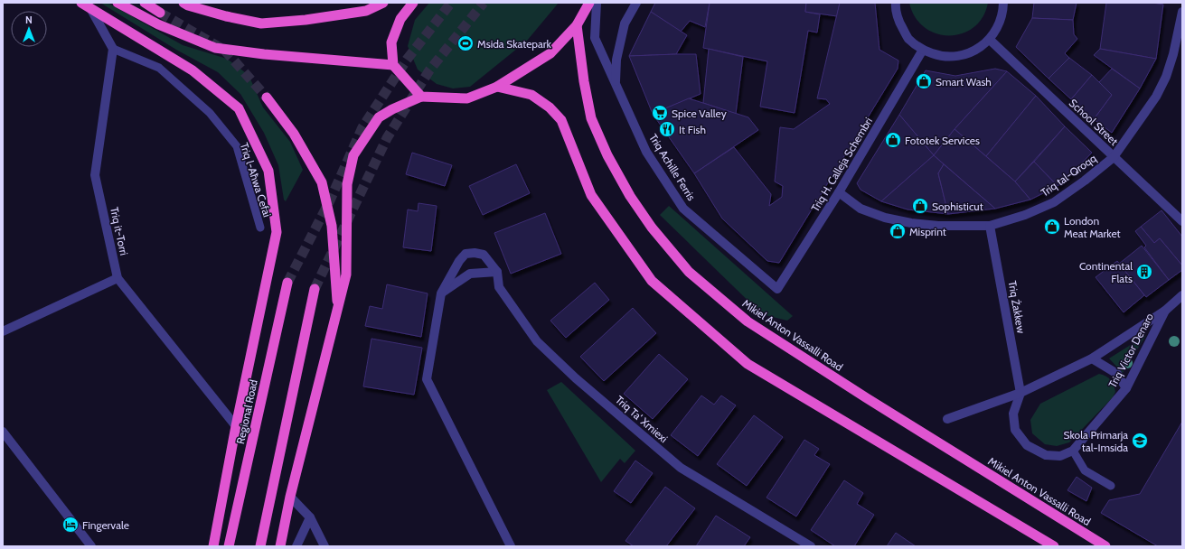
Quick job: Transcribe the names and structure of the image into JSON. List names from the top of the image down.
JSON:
{
  "streets": {
    "highway": ["Mikiel Anton Vassalli Road", "Regional Road"],
    "street": [
      "School Street",
      "Triq H. Calleja Schembri",
      "Triq Achille Ferris",
      "Triq tal-Qroqq",
      "Triq it-Torri",
      "Triq Żakkew",
      "Triq Victor Denaro",
      "Triq Ta' Xmiexi"
    ],
    "lane": ["Triq l-Aħwa Cefai"]
  },
  "crossings": [
    ["School Street", "Triq tal-Qroqq"],
    ["Triq H. Calleja Schembri", "Triq Achille Ferris"],
    ["Triq H. Calleja Schembri", "Triq tal-Qroqq"],
    ["Triq tal-Qroqq", "Triq Żakkew"],
    ["Triq l-Aħwa Cefai", "Triq it-Torri"],
    ["Triq Żakkew", "Triq Victor Denaro"]
  ],
  "places": {
    "sports": ["Msida Skatepark"],
    "shop": [
      "Smart Wash",
      "Fototek Services",
      "Sophisticut",
      "London Meat Market",
      "Misprint"
    ],
    "supermarket": ["Spice Valley"],
    "restaurant": ["It Fish"],
    "building": ["Continental Flats"],
    "school or university": ["Skola Primarja tal-Imsida"],
    "hotel": ["Fingervale"]
  },
  "north": "top"
}
